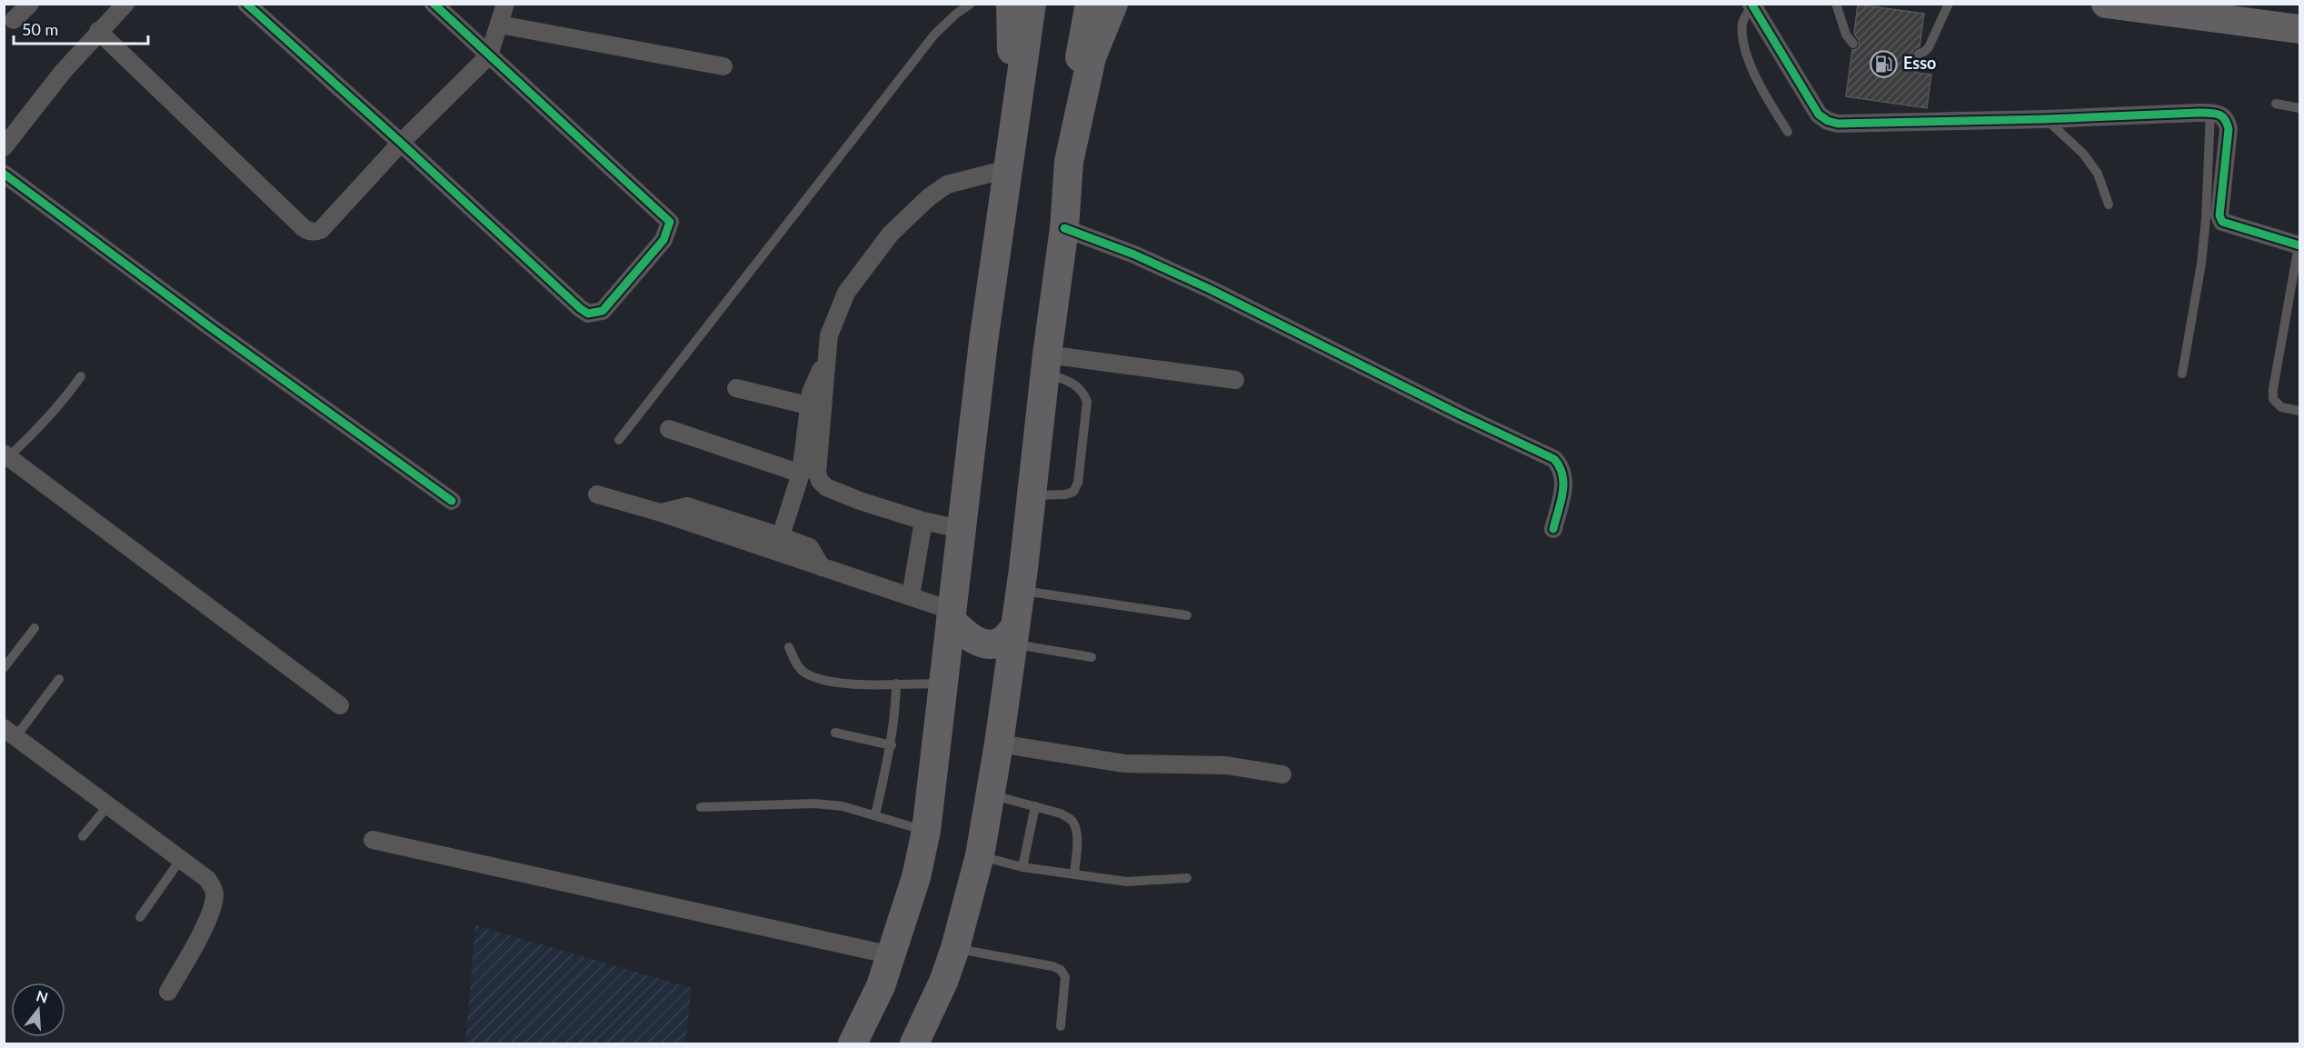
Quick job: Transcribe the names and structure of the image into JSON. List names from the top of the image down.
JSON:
{
  "places": {
    "fuel station": ["Esso"]
  },
  "scale_bar": "50 m",
  "north": "top"
}
